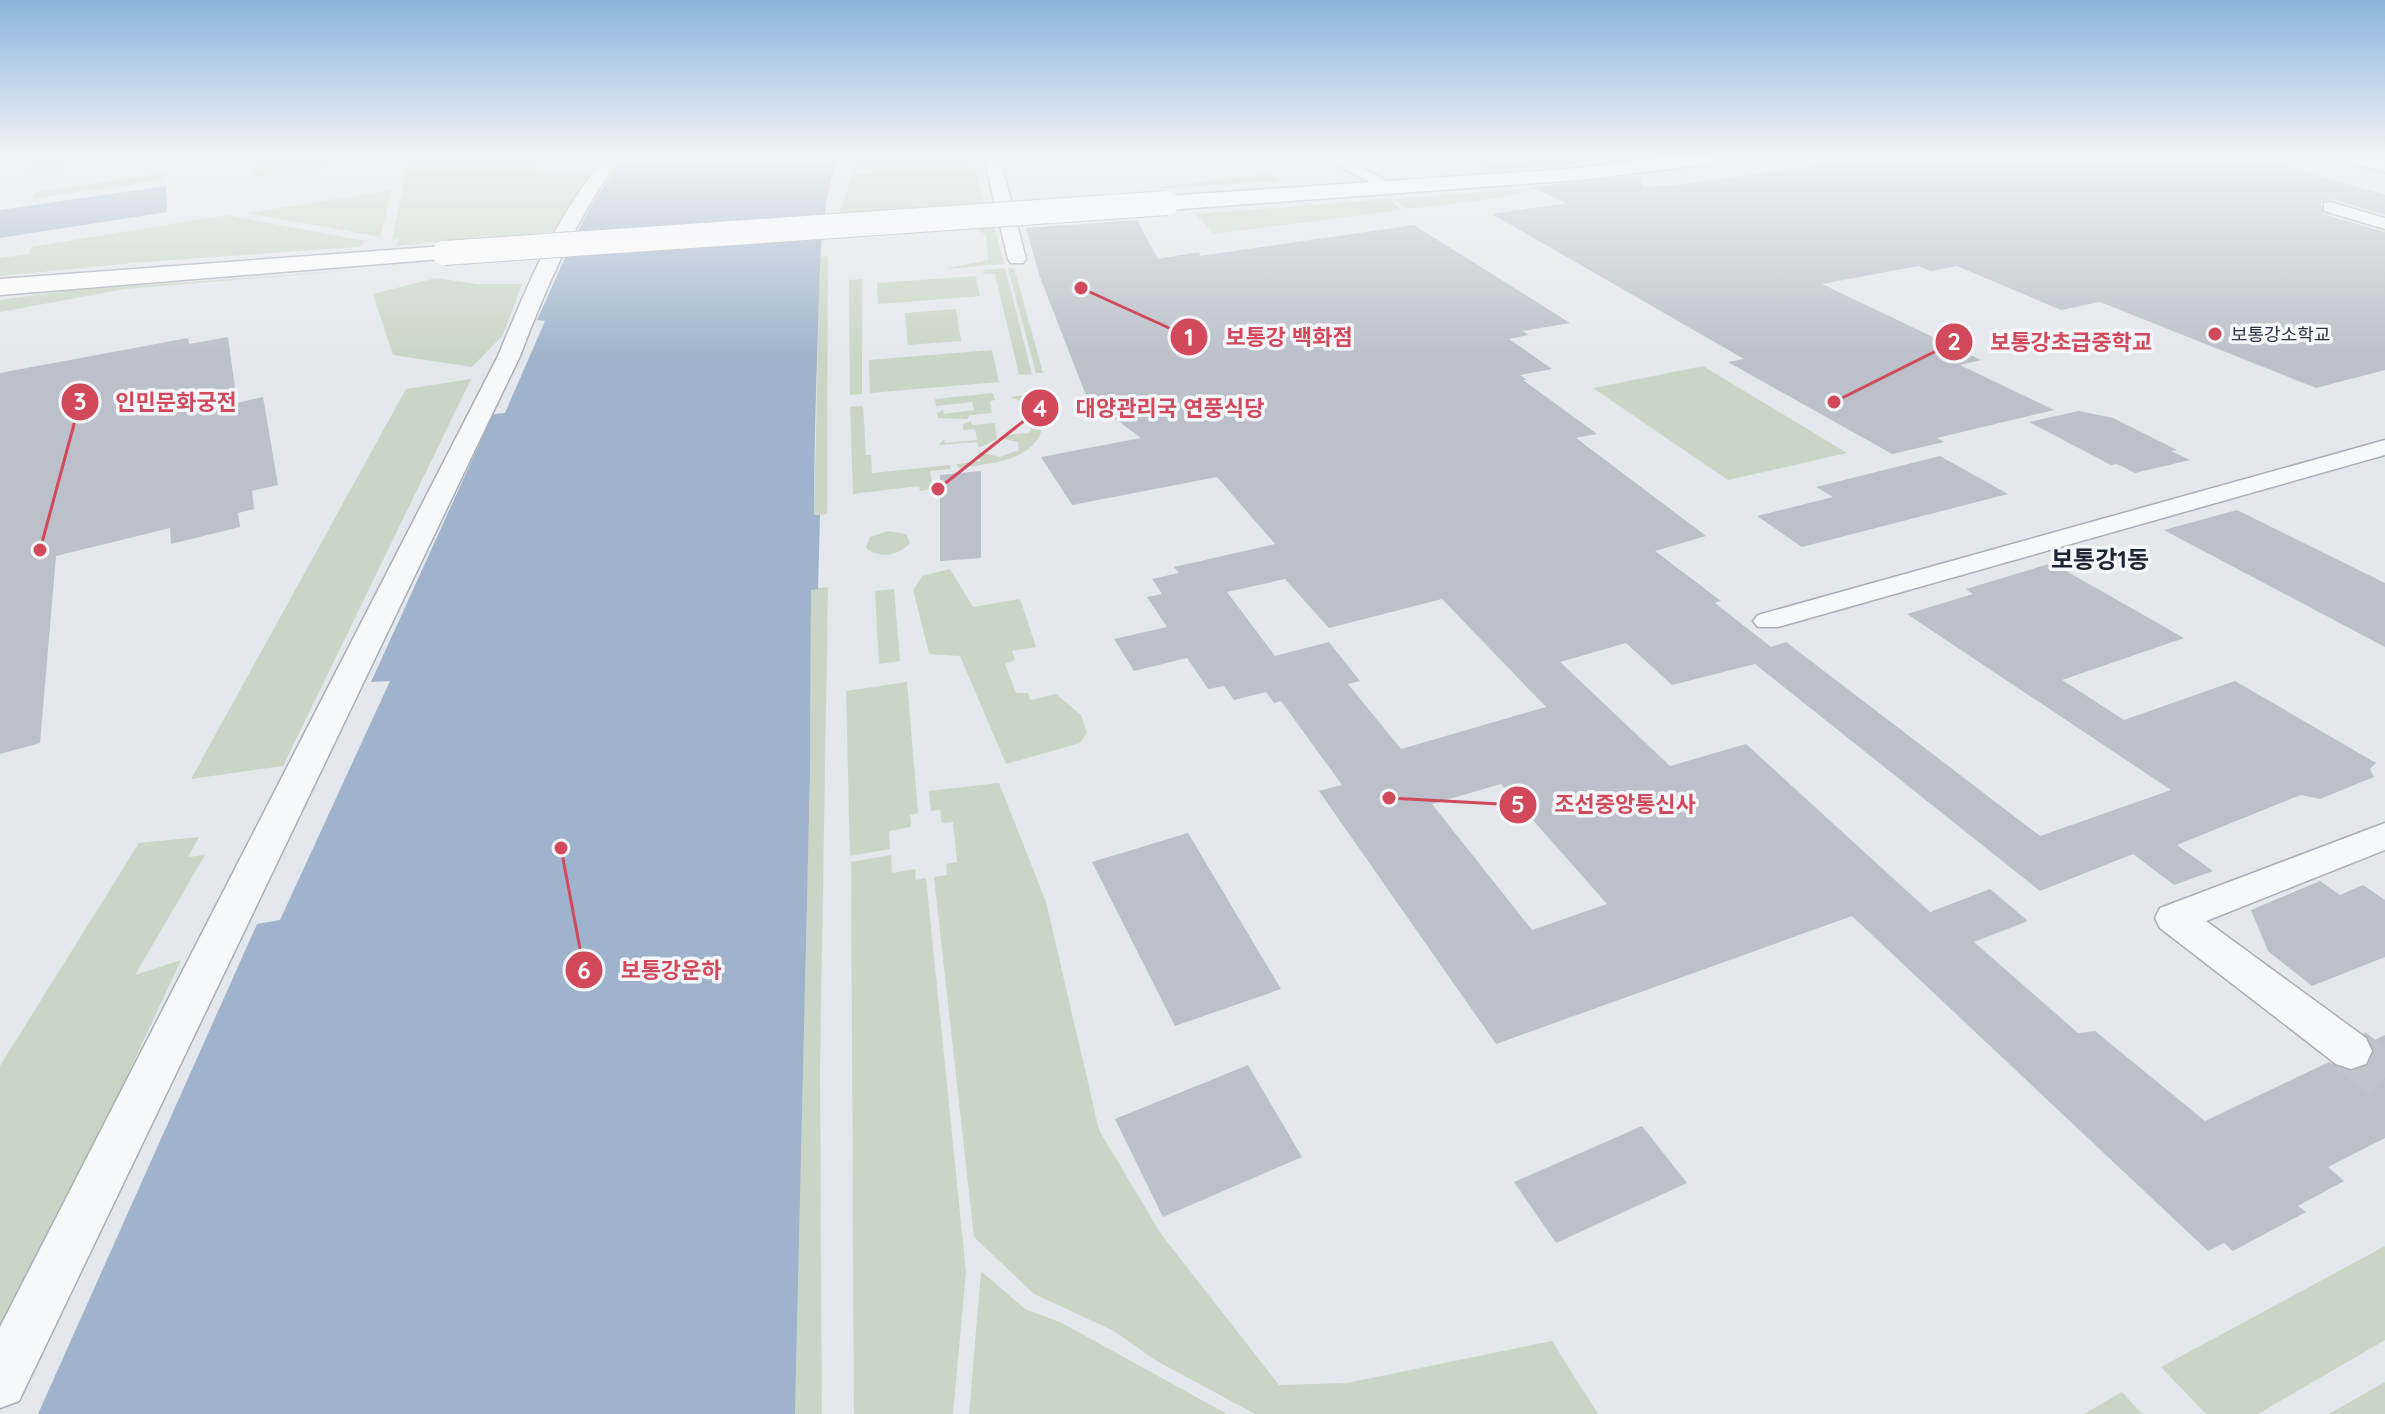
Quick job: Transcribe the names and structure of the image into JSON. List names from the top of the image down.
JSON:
{
  "districts": ["보통강1동"],
  "places": [
    "보통강 백화점",
    "보통강소학교",
    "보통강초급중학교",
    "대양관리국 연풍식당",
    "인민문화궁전",
    "조선중앙통신사",
    "보통강운하"
  ]
}
